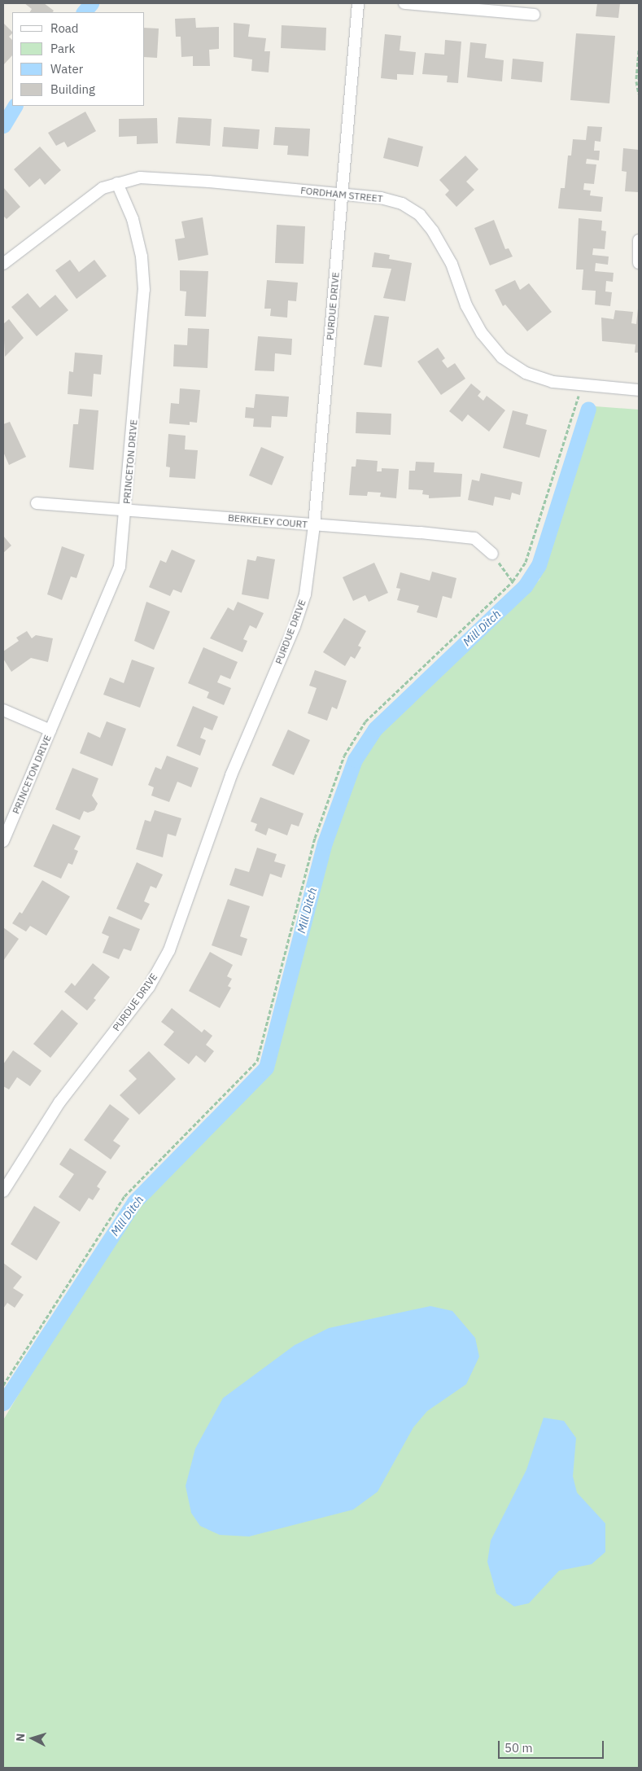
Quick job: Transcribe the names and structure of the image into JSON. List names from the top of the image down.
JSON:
{
  "streets": {
    "street": [
      "FORDHAM STREET",
      "PURDUE DRIVE",
      "PRINCETON DRIVE",
      "BERKELEY COURT"
    ]
  },
  "crossings": [
    ["FORDHAM STREET", "PURDUE DRIVE"],
    ["FORDHAM STREET", "PRINCETON DRIVE"],
    ["PURDUE DRIVE", "BERKELEY COURT"],
    ["PRINCETON DRIVE", "BERKELEY COURT"]
  ],
  "water": ["Mill Ditch"],
  "legend": [
    "Road",
    "Park",
    "Water",
    "Building"
  ],
  "scale_bar": "50 m",
  "north": "left"
}
